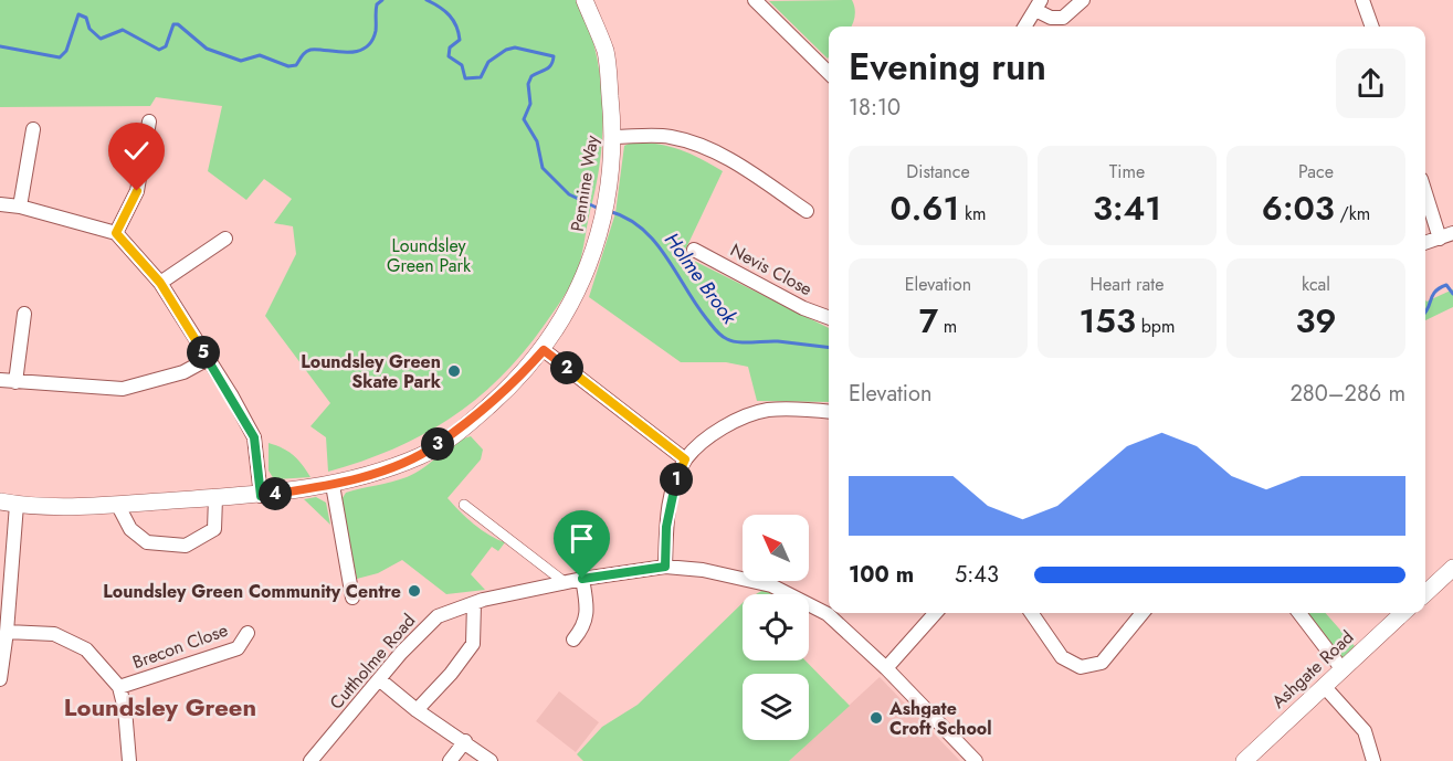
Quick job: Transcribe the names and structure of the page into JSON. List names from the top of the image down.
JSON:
{
  "streets": {
    "street": [
      "Pennine Way",
      "Nevis Close",
      "Brecon Close",
      "Cuttholme Road",
      "Ashgate Road"
    ]
  },
  "districts": ["Loundsley Green"],
  "water": ["Holme Brook"],
  "parks": ["Loundsley Green Park"],
  "places": ["Loundsley Green Skate Park", "Loundsley Green Community Centre", "Ashgate Croft School"],
  "north": "top left",
  "page": {
    "heading": ["Evening run", "18:10"],
    "stats": [
      ["Distance", "0.61 km"],
      ["Time", "3:41"],
      ["Pace", "6:03 /km"],
      ["Elevation", "7 m"],
      ["Heart rate", "153 bpm"],
      ["kcal", "39"]
    ],
    "pins": [
      "5",
      "2",
      "3",
      "1",
      "4"
    ],
    "chart": ["Elevation", "280–286 m"],
    "list": [
      {
        "name": "100 m",
        "note": "5:43"
      }
    ]
  }
}
